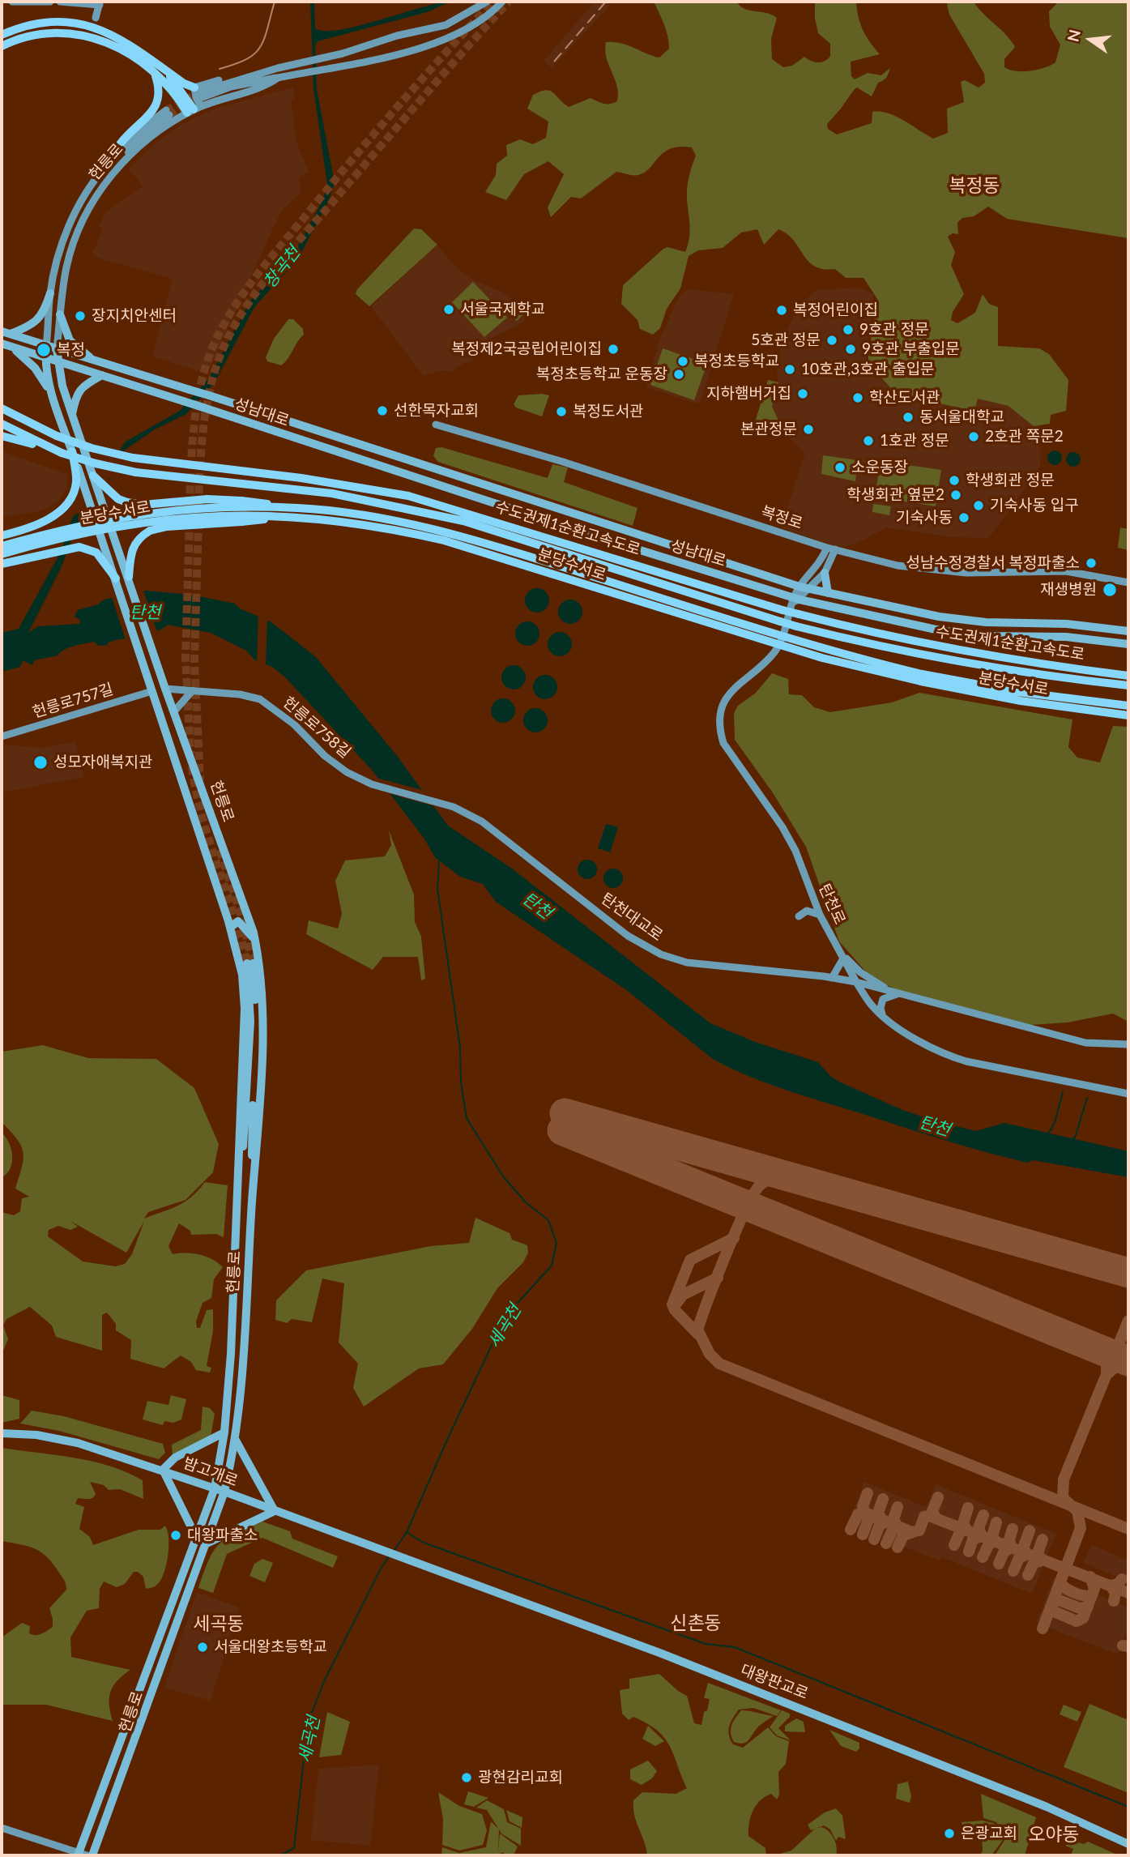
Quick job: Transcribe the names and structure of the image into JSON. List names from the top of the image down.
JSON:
{
  "streets": {
    "highway": ["분당수서로", "수도권제1순환고속도로"],
    "main road": [
      "헌릉로",
      "성남대로",
      "복정로",
      "헌릉로757길",
      "헌릉로758길",
      "탄천로",
      "탄천대교로",
      "밤고개로",
      "대왕판교로"
    ]
  },
  "crossings": [
    ["헌릉로", "성남대로"],
    ["헌릉로", "헌릉로757길"],
    ["헌릉로", "헌릉로758길"],
    ["헌릉로", "밤고개로"],
    ["성남대로", "탄천로"],
    ["복정로", "탄천로"],
    ["헌릉로758길", "탄천대교로"],
    ["탄천로", "탄천대교로"],
    ["밤고개로", "대왕판교로"]
  ],
  "districts": [
    "복정동",
    "신촌동",
    "세곡동",
    "오야동"
  ],
  "water": ["창곡천", "탄천", "세곡천"],
  "places": [
    "서울국제학교",
    "복정어린이집",
    "장지치안센터",
    "9호관 정문",
    "5호관 정문",
    "복정제2국공립어린이집",
    "9호관 부출입문",
    "복정",
    "복정초등학교",
    "10호관,3호관 출입문",
    "복정초등학교 운동장",
    "지하햄버거집",
    "학산도서관",
    "선한목자교회",
    "복정도서관",
    "동서울대학교",
    "본관정문",
    "2호관 쪽문2",
    "1호관 정문",
    "소운동장",
    "학생회관 정문",
    "학생회관 옆문2",
    "기숙사동 입구",
    "기숙사동",
    "성남수정경찰서 복정파출소",
    "재생병원",
    "성모자애복지관",
    "대왕파출소",
    "서울대왕초등학교",
    "광현감리교회",
    "은광교회"
  ],
  "north": "left"
}
